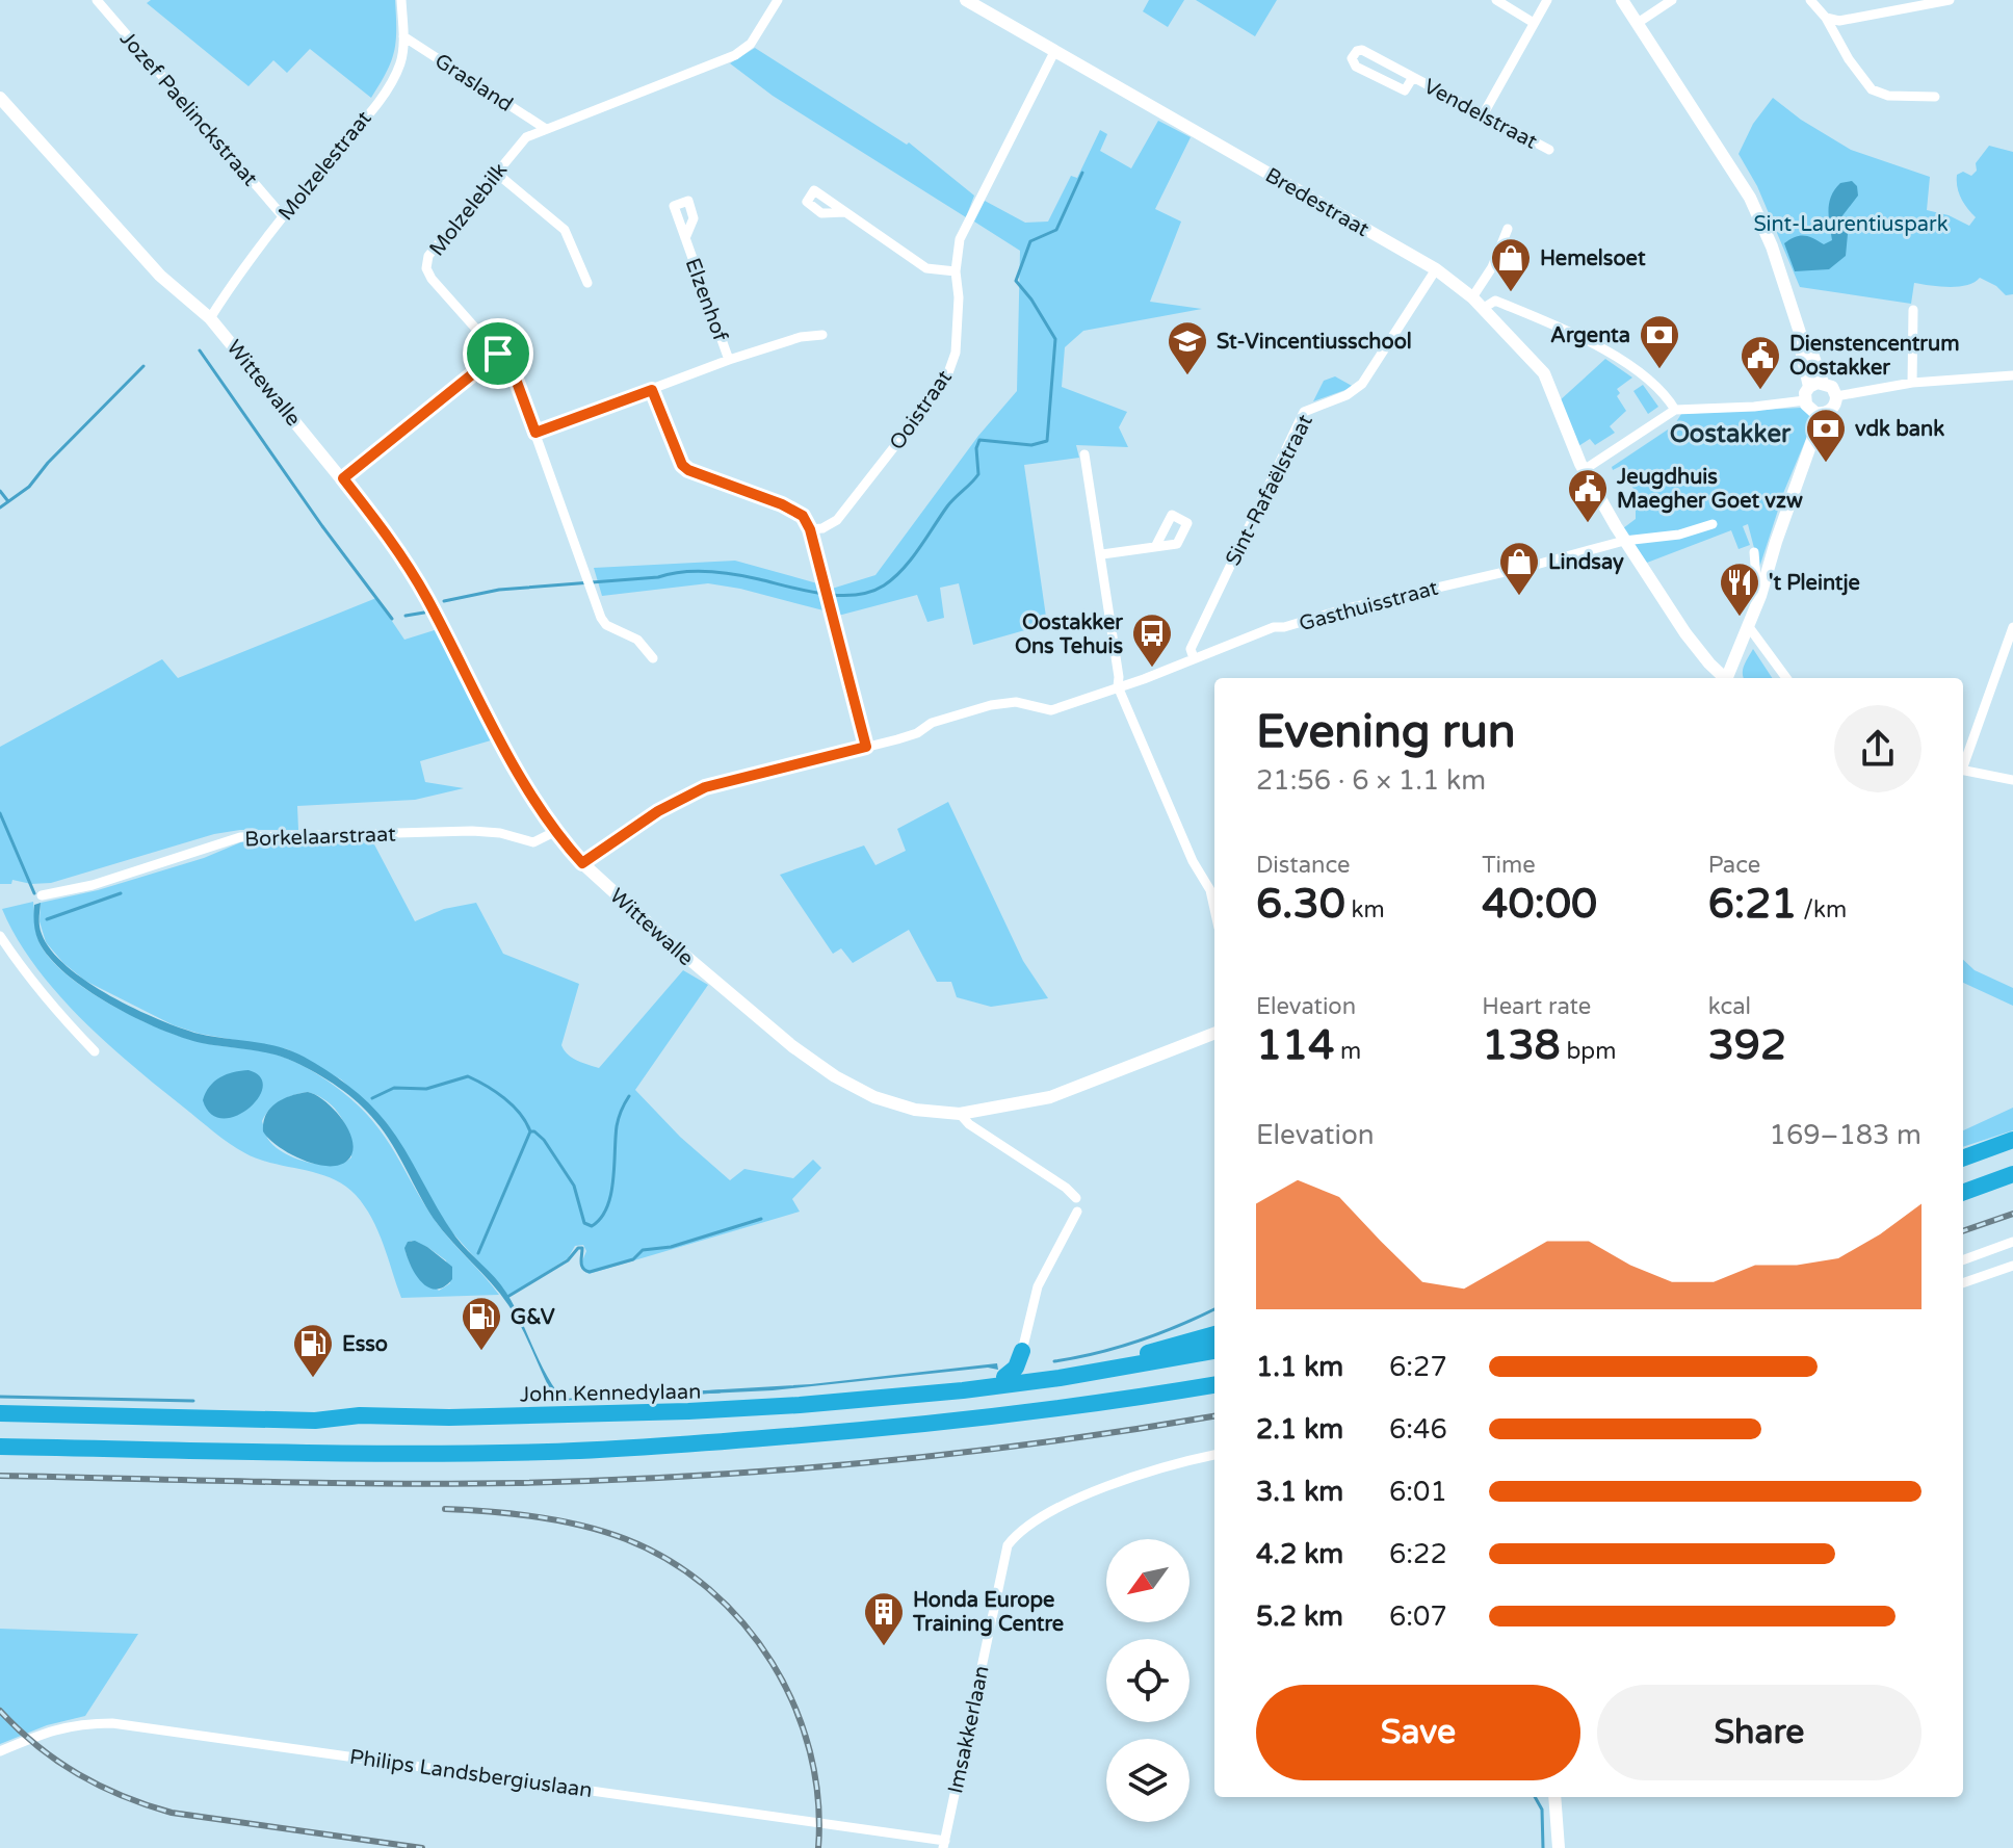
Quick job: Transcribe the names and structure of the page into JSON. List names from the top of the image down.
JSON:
{
  "streets": {
    "highway": ["John Kennedylaan"],
    "street": [
      "Grasland",
      "Jozef Paelinckstraat",
      "Vendelstraat",
      "Molzelestraat",
      "Bredestraat",
      "Molzelebilk",
      "Elzenhof",
      "Wittewalle",
      "Ooistraat",
      "Sint-Rafaëlstraat",
      "Gasthuisstraat",
      "Borkelaarstraat",
      "Imsakkerlaan",
      "Philips Landsbergiuslaan"
    ]
  },
  "crossings": [
    ["Grasland", "Molzelestraat"],
    ["Grasland", "Molzelebilk"],
    ["Jozef Paelinckstraat", "Molzelestraat"],
    ["Molzelestraat", "Wittewalle"],
    ["Bredestraat", "Ooistraat"],
    ["Bredestraat", "Sint-Rafaëlstraat"],
    ["Bredestraat", "Gasthuisstraat"],
    ["Wittewalle", "Gasthuisstraat"],
    ["Wittewalle", "Borkelaarstraat"],
    ["Sint-Rafaëlstraat", "Gasthuisstraat"],
    ["Imsakkerlaan", "Philips Landsbergiuslaan"]
  ],
  "districts": ["Oostakker"],
  "parks": ["Sint-Laurentiuspark"],
  "places": {
    "shop": ["Hemelsoet", "Lindsay"],
    "bank": ["Argenta", "vdk bank"],
    "school or university": ["St-Vincentiusschool"],
    "public building": ["Dienstencentrum Oostakker", "Jeugdhuis Maegher Goet vzw"],
    "restaurant": ["'t Pleintje"],
    "bus stop": ["Oostakker Ons Tehuis"],
    "fuel station": ["G&V", "Esso"],
    "building": ["Honda Europe Training Centre"]
  },
  "north": "bottom left",
  "page": {
    "heading": ["Evening run", "21:56 · 6 × 1.1 km"],
    "stats": [
      ["Distance", "6.30 km"],
      ["Time", "40:00"],
      ["Pace", "6:21 /km"],
      ["Elevation", "114 m"],
      ["Heart rate", "138 bpm"],
      ["kcal", "392"]
    ],
    "chart": ["Elevation", "169–183 m"],
    "list": [
      {
        "name": "1.1 km",
        "note": "6:27"
      },
      {
        "name": "2.1 km",
        "note": "6:46"
      },
      {
        "name": "3.1 km",
        "note": "6:01"
      },
      {
        "name": "4.2 km",
        "note": "6:22"
      },
      {
        "name": "5.2 km",
        "note": "6:07"
      }
    ],
    "buttons": ["Save", "Share"]
  }
}
